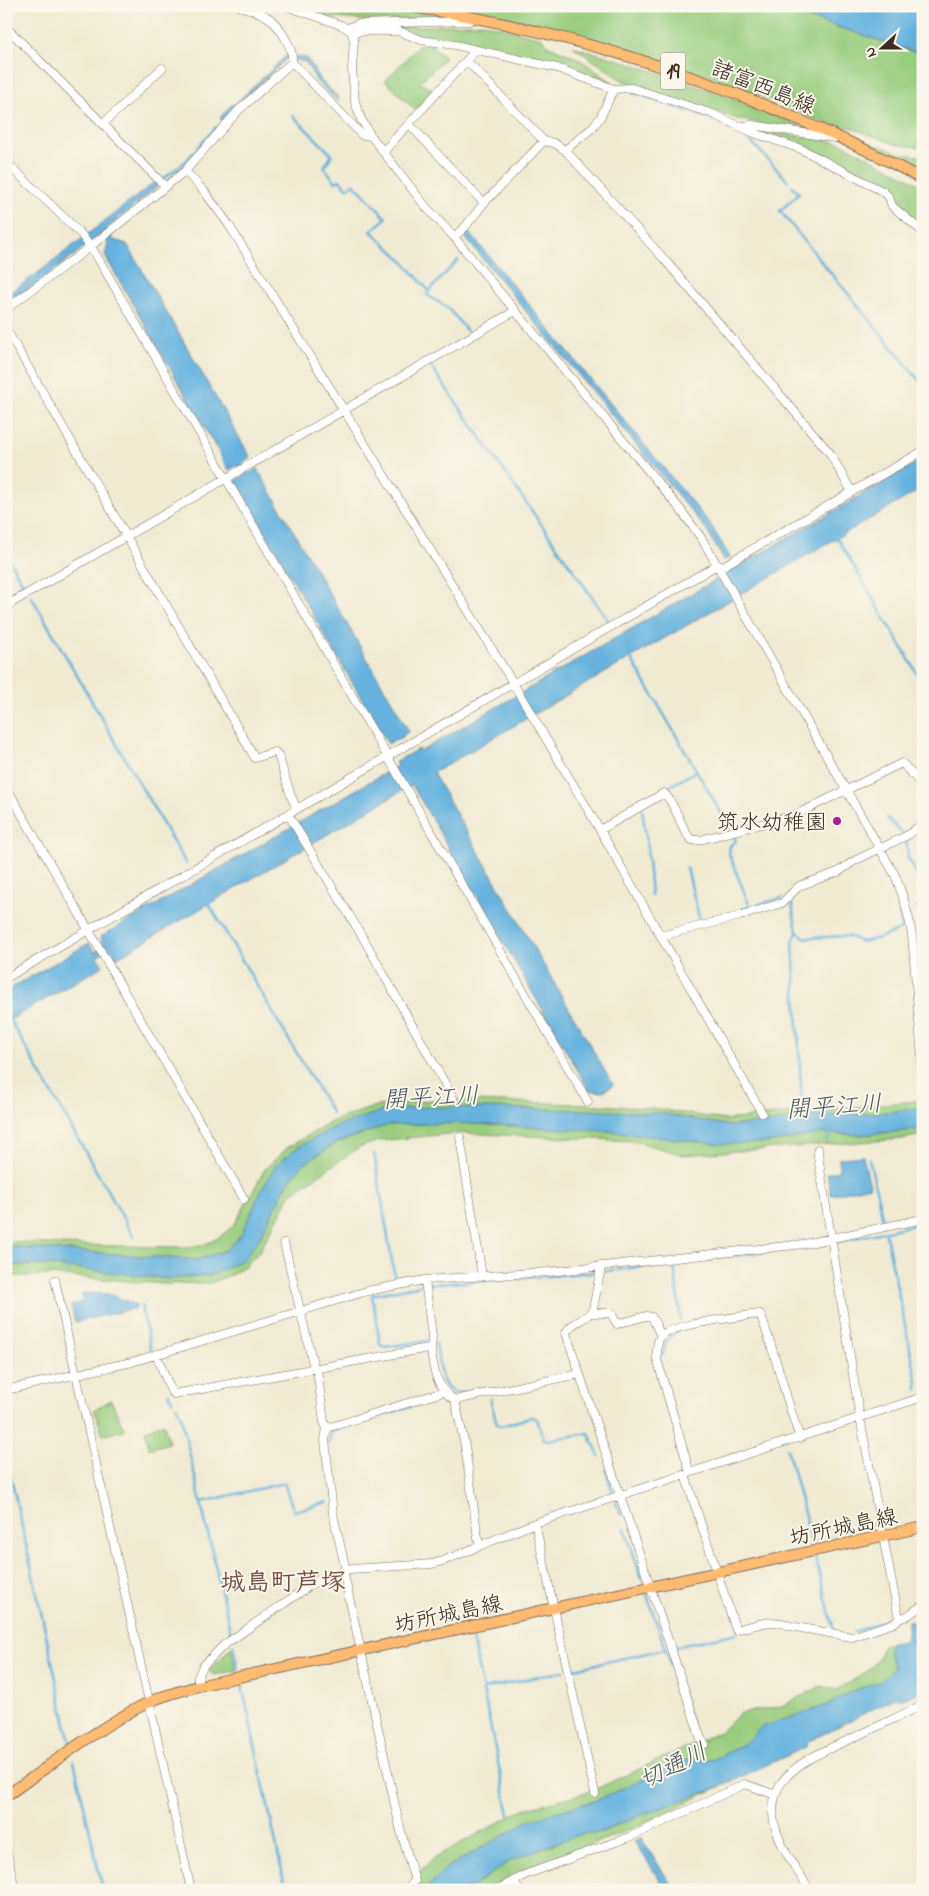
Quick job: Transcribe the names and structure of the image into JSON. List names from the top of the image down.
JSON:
{
  "streets": {
    "main road": ["19", "諸富西島線", "坊所城島線"]
  },
  "districts": ["城島町芦塚"],
  "water": ["開平江川", "切通川"],
  "places": ["筑水幼稚園"],
  "north": "left"
}
